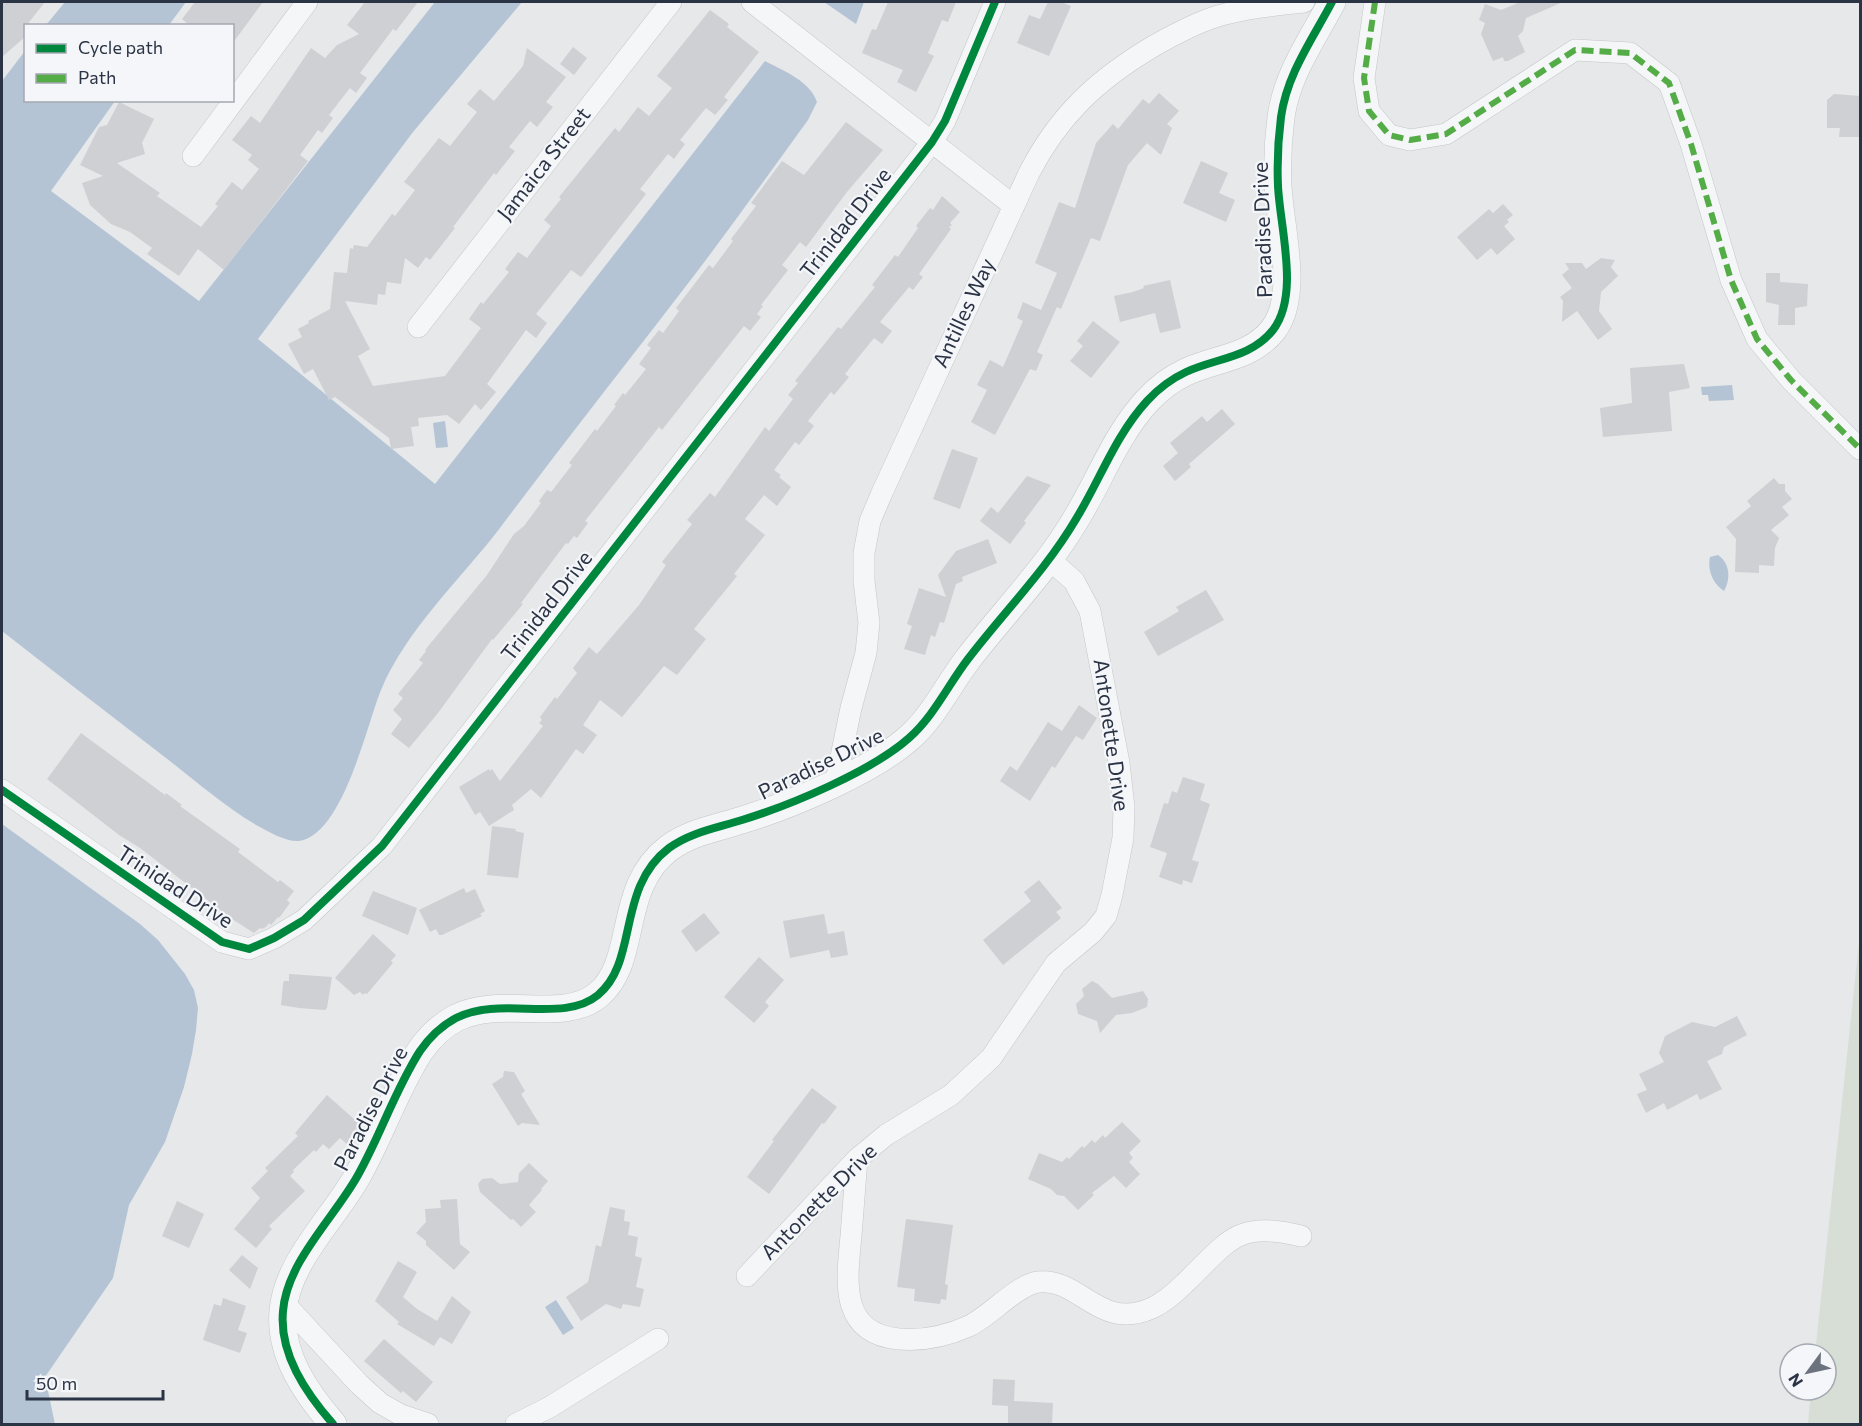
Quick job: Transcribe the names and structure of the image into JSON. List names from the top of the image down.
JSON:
{
  "streets": {
    "street": [
      "Jamaica Street",
      "Trinidad Drive",
      "Paradise Drive",
      "Antilles Way",
      "Antonette Drive"
    ]
  },
  "crossings": [
    ["Paradise Drive", "Antilles Way"],
    ["Paradise Drive", "Antonette Drive"]
  ],
  "legend": ["Cycle path", "Path"],
  "scale_bar": "50 m",
  "north": "bottom left"
}
